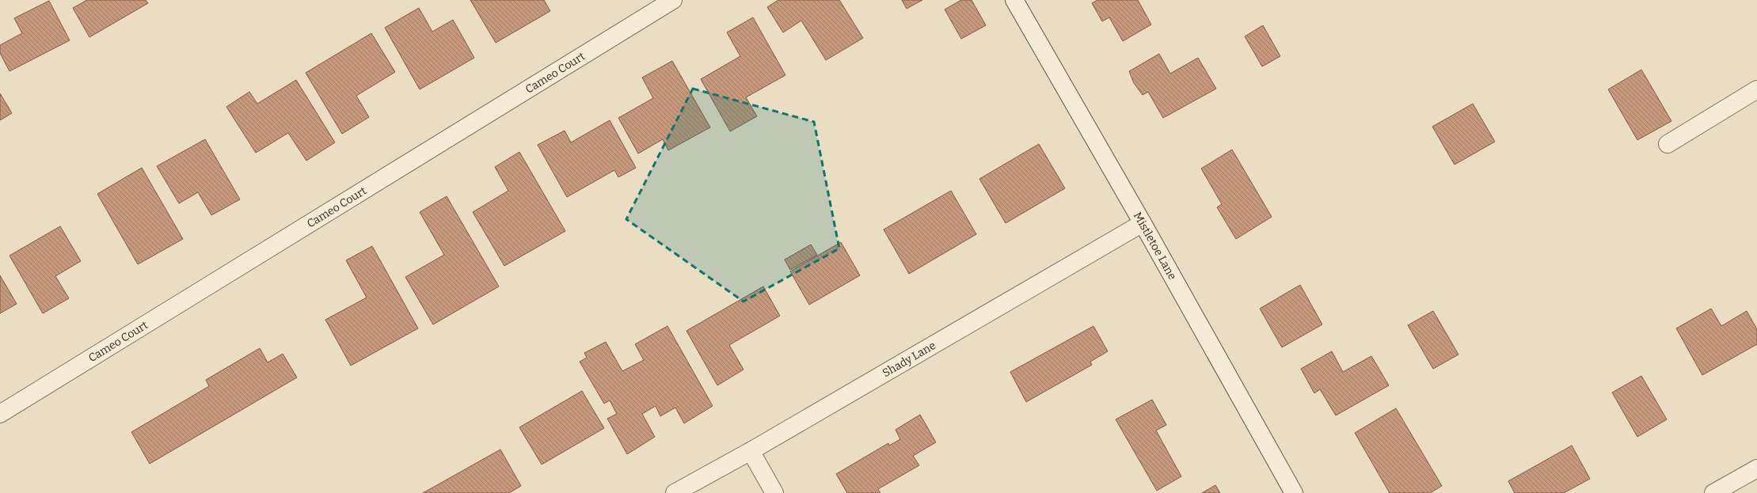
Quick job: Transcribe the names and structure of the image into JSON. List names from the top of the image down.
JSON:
{
  "streets": {
    "street": ["Cameo Court", "Mistletoe Lane", "Shady Lane"]
  },
  "crossings": [
    ["Mistletoe Lane", "Shady Lane"]
  ]
}
